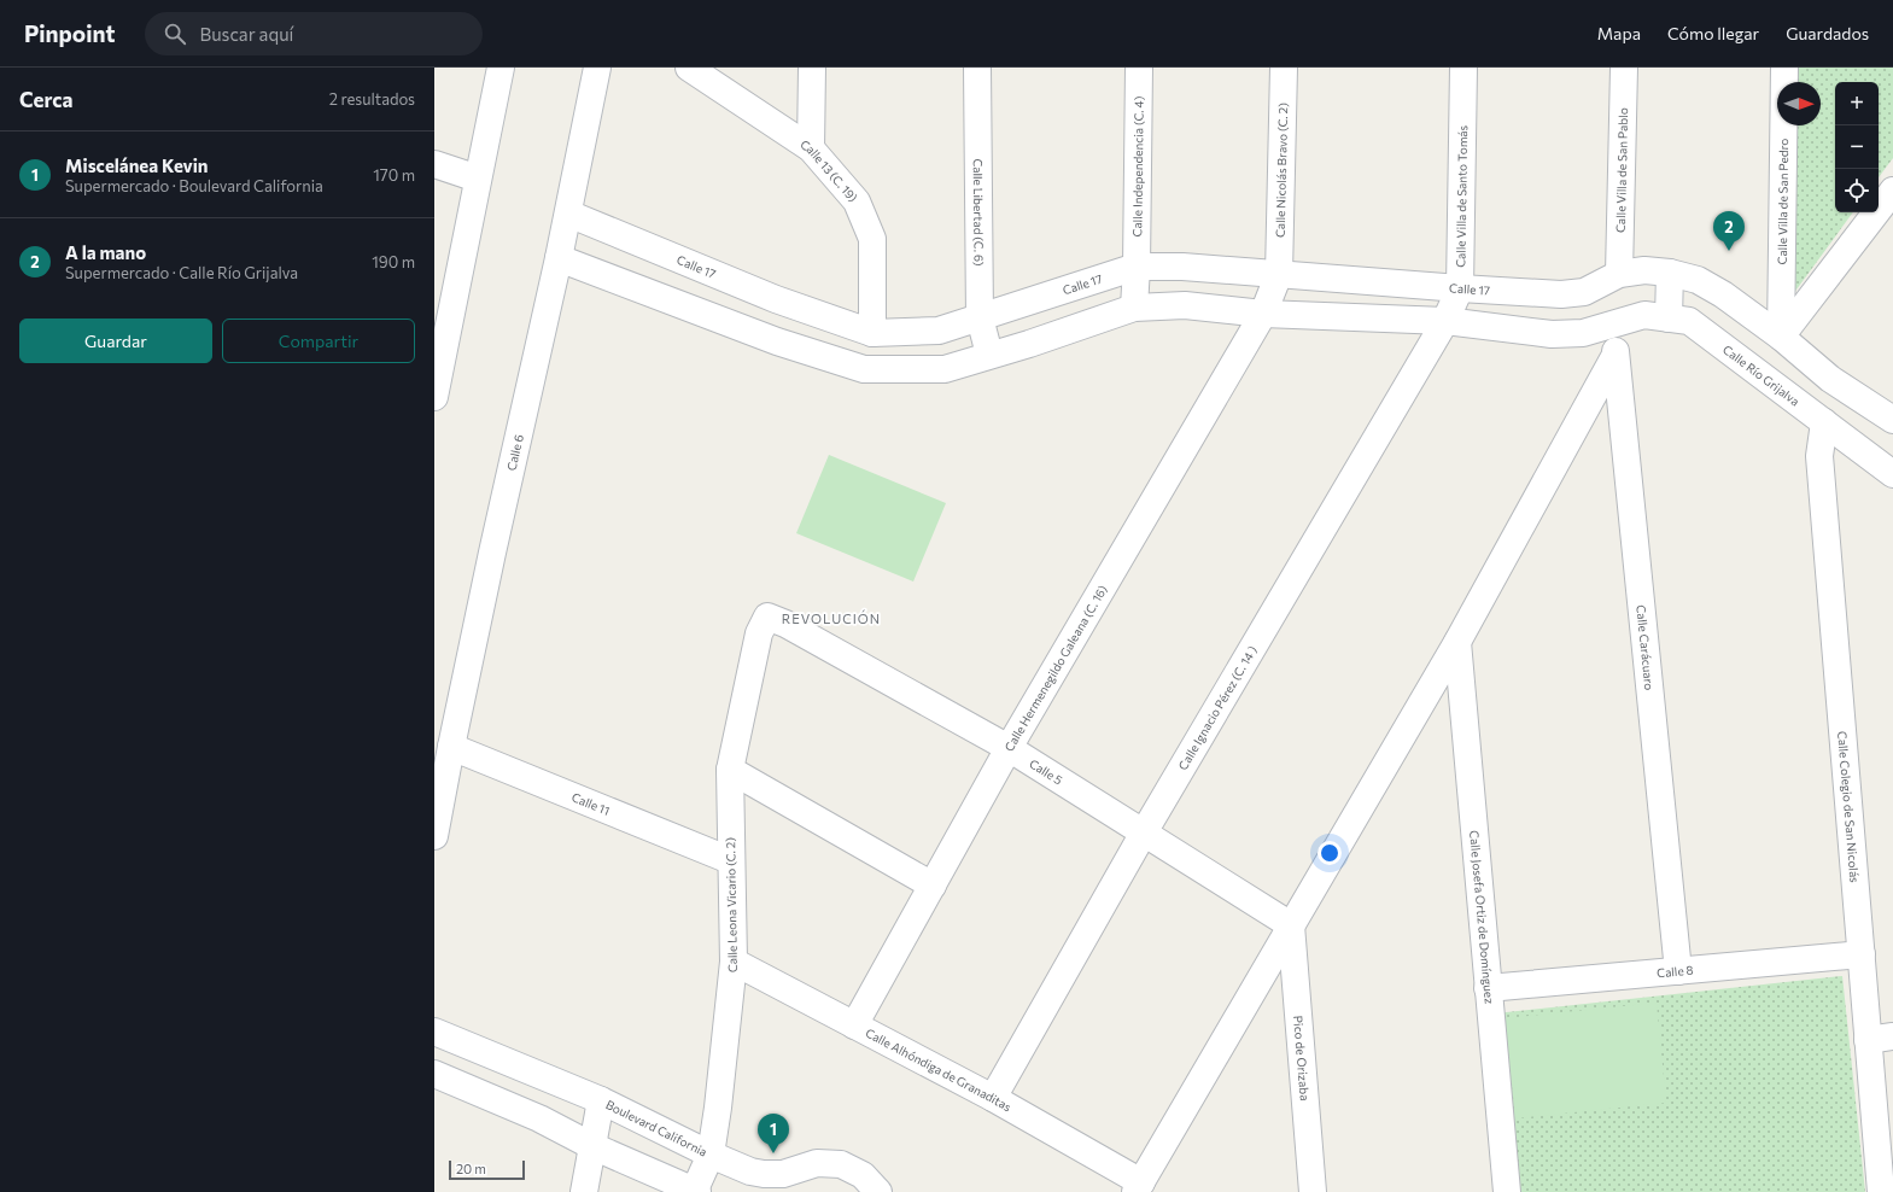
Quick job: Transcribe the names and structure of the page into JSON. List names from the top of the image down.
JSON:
{
  "streets": {
    "street": [
      "Calle Independencia (C. 4)",
      "Calle Nicolás Bravo (C. 2)",
      "Calle Villa de San Pablo",
      "Calle 13 (C. 19)",
      "Calle Villa de Santo Tomás",
      "Calle Villa de San Pedro",
      "Calle Libertad (C. 6)",
      "Calle 17",
      "Calle Río Grijalva",
      "Calle 6",
      "Calle Carácuaro",
      "Calle Hermenegildo Galeana (C. 16)",
      "Calle Ignacio Pérez (C. 14 )",
      "Calle 5",
      "Calle 11",
      "Calle Colegio de San Nicolás",
      "Calle Leona Vicario (C. 2)",
      "Calle Josefa Ortiz de Domínguez",
      "Calle 8",
      "Pico de Orizaba",
      "Calle Alhóndiga de Granaditas",
      "Boulevard California"
    ]
  },
  "crossings": [
    ["Calle Independencia (C. 4)", "Calle 17"],
    ["Calle Nicolás Bravo (C. 2)", "Calle 17"],
    ["Calle Nicolás Bravo (C. 2)", "Calle Hermenegildo Galeana (C. 16)"],
    ["Calle Villa de San Pablo", "Calle 17"],
    ["Calle 13 (C. 19)", "Calle 17"],
    ["Calle Villa de Santo Tomás", "Calle 17"],
    ["Calle Villa de Santo Tomás", "Calle Ignacio Pérez (C. 14 )"],
    ["Calle Libertad (C. 6)", "Calle 17"],
    ["Calle 17", "Calle 6"],
    ["Calle Río Grijalva", "Calle Carácuaro"],
    ["Calle Río Grijalva", "Calle Colegio de San Nicolás"],
    ["Calle 6", "Calle 11"],
    ["Calle Carácuaro", "Calle 8"],
    ["Calle Hermenegildo Galeana (C. 16)", "Calle 5"],
    ["Calle Hermenegildo Galeana (C. 16)", "Calle Alhóndiga de Granaditas"],
    ["Calle Ignacio Pérez (C. 14 )", "Calle 5"],
    ["Calle Ignacio Pérez (C. 14 )", "Calle Alhóndiga de Granaditas"],
    ["Calle 5", "Calle Leona Vicario (C. 2)"],
    ["Calle 5", "Pico de Orizaba"],
    ["Calle 11", "Calle Leona Vicario (C. 2)"],
    ["Calle Colegio de San Nicolás", "Calle 8"],
    ["Calle Leona Vicario (C. 2)", "Calle Alhóndiga de Granaditas"],
    ["Calle Leona Vicario (C. 2)", "Boulevard California"],
    ["Calle Josefa Ortiz de Domínguez", "Calle 8"]
  ],
  "districts": ["REVOLUCIÓN"],
  "scale_bar": "20 m",
  "north": "right",
  "page": {
    "header": "Pinpoint",
    "search": "Buscar aquí",
    "nav": ["Mapa", "Cómo llegar", "Guardados"],
    "heading": ["Cerca", "2 resultados"],
    "map_buttons": ["+", "−"],
    "list": [
      {
        "mark": "1",
        "name": "Miscelánea Kevin",
        "note": "Supermercado · Boulevard California",
        "value": "170 m"
      },
      {
        "mark": "2",
        "name": "A la mano",
        "note": "Supermercado · Calle Río Grijalva",
        "value": "190 m"
      }
    ],
    "pins": ["2", "1"],
    "buttons": ["Guardar", "Compartir"],
    "scale": "20 m"
  }
}
